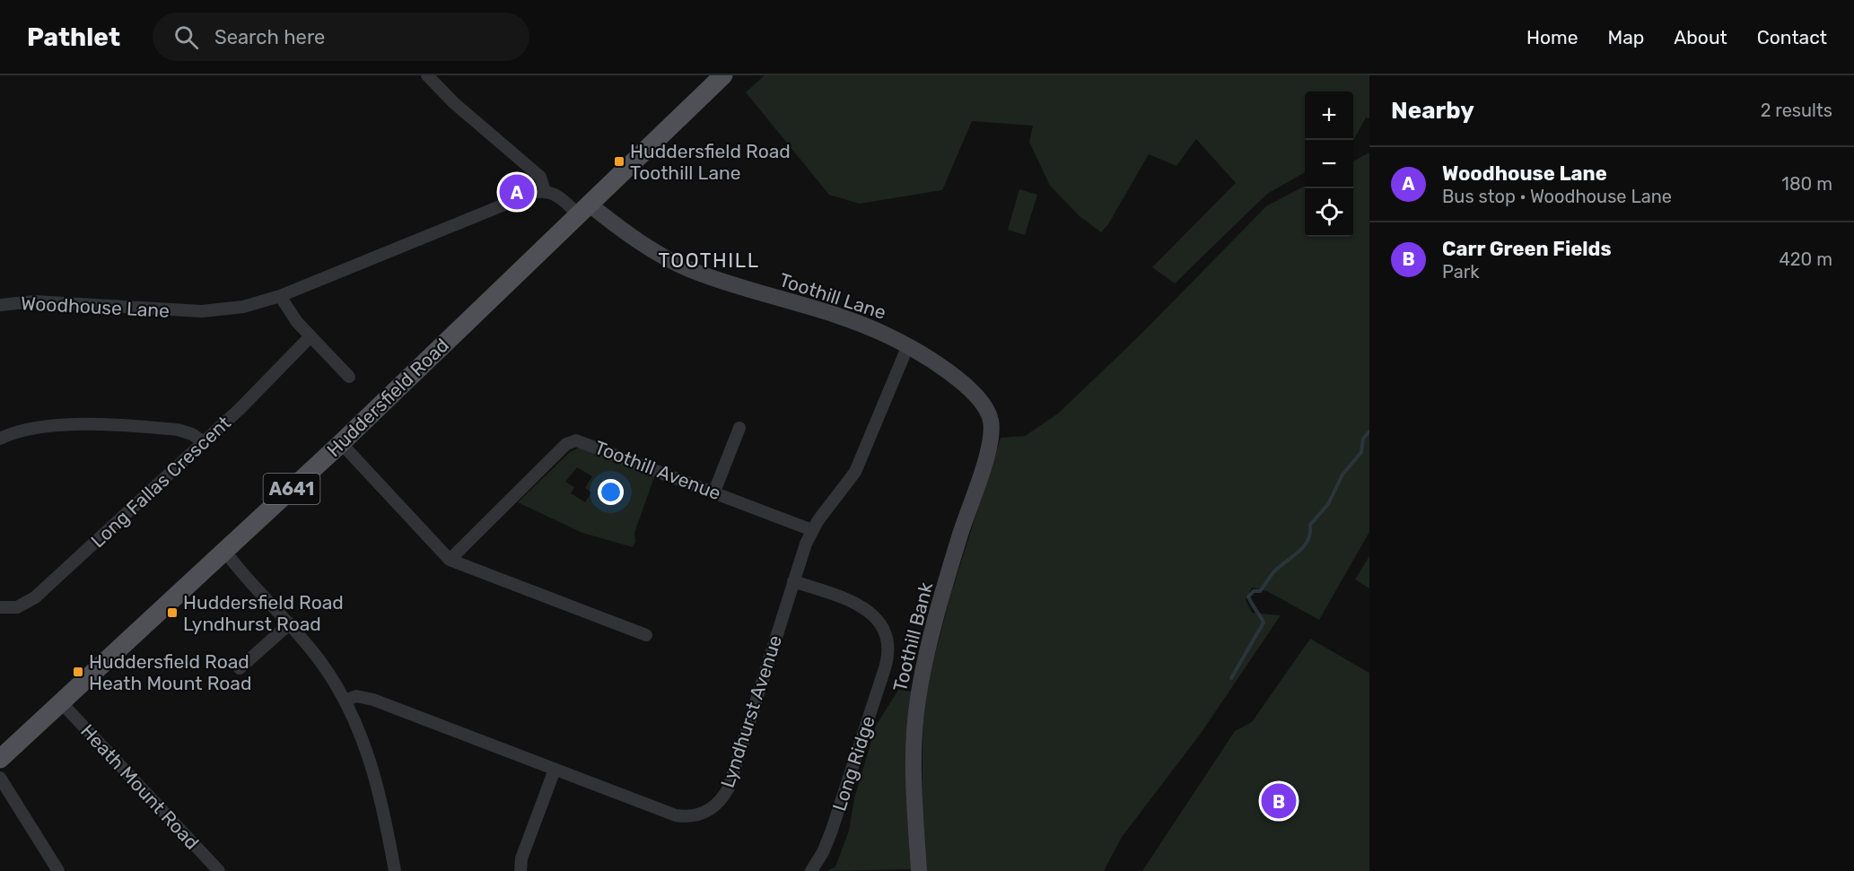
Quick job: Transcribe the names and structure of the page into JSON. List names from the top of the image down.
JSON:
{
  "streets": {
    "main road": ["Huddersfield Road", "A641"],
    "street": [
      "Toothill Lane",
      "Woodhouse Lane",
      "Toothill Avenue",
      "Long Fallas Crescent",
      "Toothill Bank",
      "Lyndhurst Avenue",
      "Long Ridge",
      "Heath Mount Road"
    ]
  },
  "crossings": [
    ["Toothill Lane", "Huddersfield Road"],
    ["Toothill Lane", "Toothill Bank"],
    ["Toothill Lane", "Lyndhurst Avenue"],
    ["Huddersfield Road", "Heath Mount Road"],
    ["Toothill Avenue", "Lyndhurst Avenue"],
    ["Lyndhurst Avenue", "Long Ridge"]
  ],
  "districts": ["TOOTHILL"],
  "places": {
    "transit": ["Huddersfield Road Toothill Lane", "Huddersfield Road Lyndhurst Road", "Huddersfield Road Heath Mount Road"]
  },
  "page": {
    "header": "Pathlet",
    "search": "Search here",
    "nav": [
      "Home",
      "Map",
      "About",
      "Contact"
    ],
    "heading": ["Nearby", "2 results"],
    "map_buttons": ["+", "−"],
    "list": [
      {
        "mark": "A",
        "name": "Woodhouse Lane",
        "note": "Bus stop · Woodhouse Lane",
        "value": "180 m"
      },
      {
        "mark": "B",
        "name": "Carr Green Fields",
        "note": "Park",
        "value": "420 m"
      }
    ],
    "pins": ["A", "B"]
  }
}
